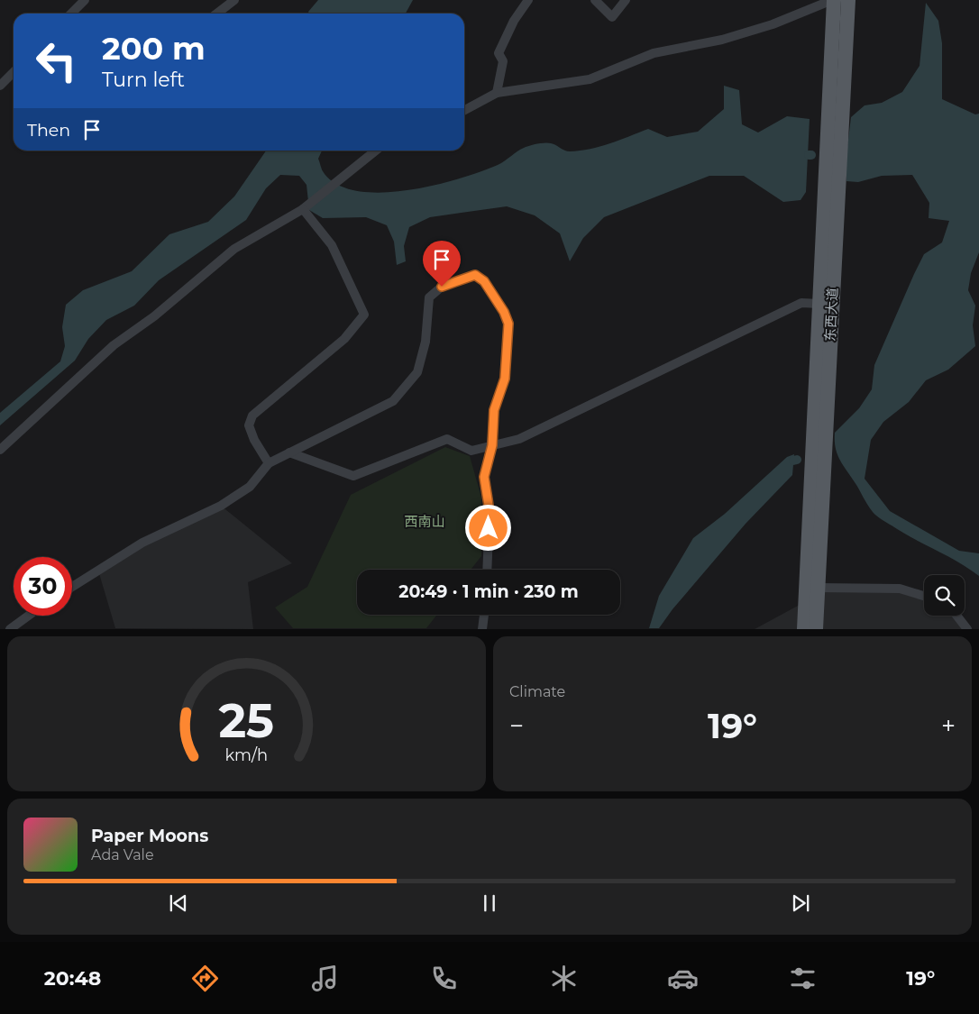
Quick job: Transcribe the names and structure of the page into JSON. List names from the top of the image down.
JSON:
{
  "streets": {
    "main road": ["东西大道"]
  },
  "parks": ["西南山"],
  "page": {
    "turn": ["200 m", "Turn left"],
    "then": "Then",
    "limit": "30",
    "trip": "20:49 · 1 min · 230 m",
    "tile": "Climate",
    "heat": ["−", "19°", "+"],
    "song": ["Paper Moons", "Ada Vale"],
    "tabs": ["20:48", "19°"],
    "gauge": ["25", "km/h"]
  }
}
